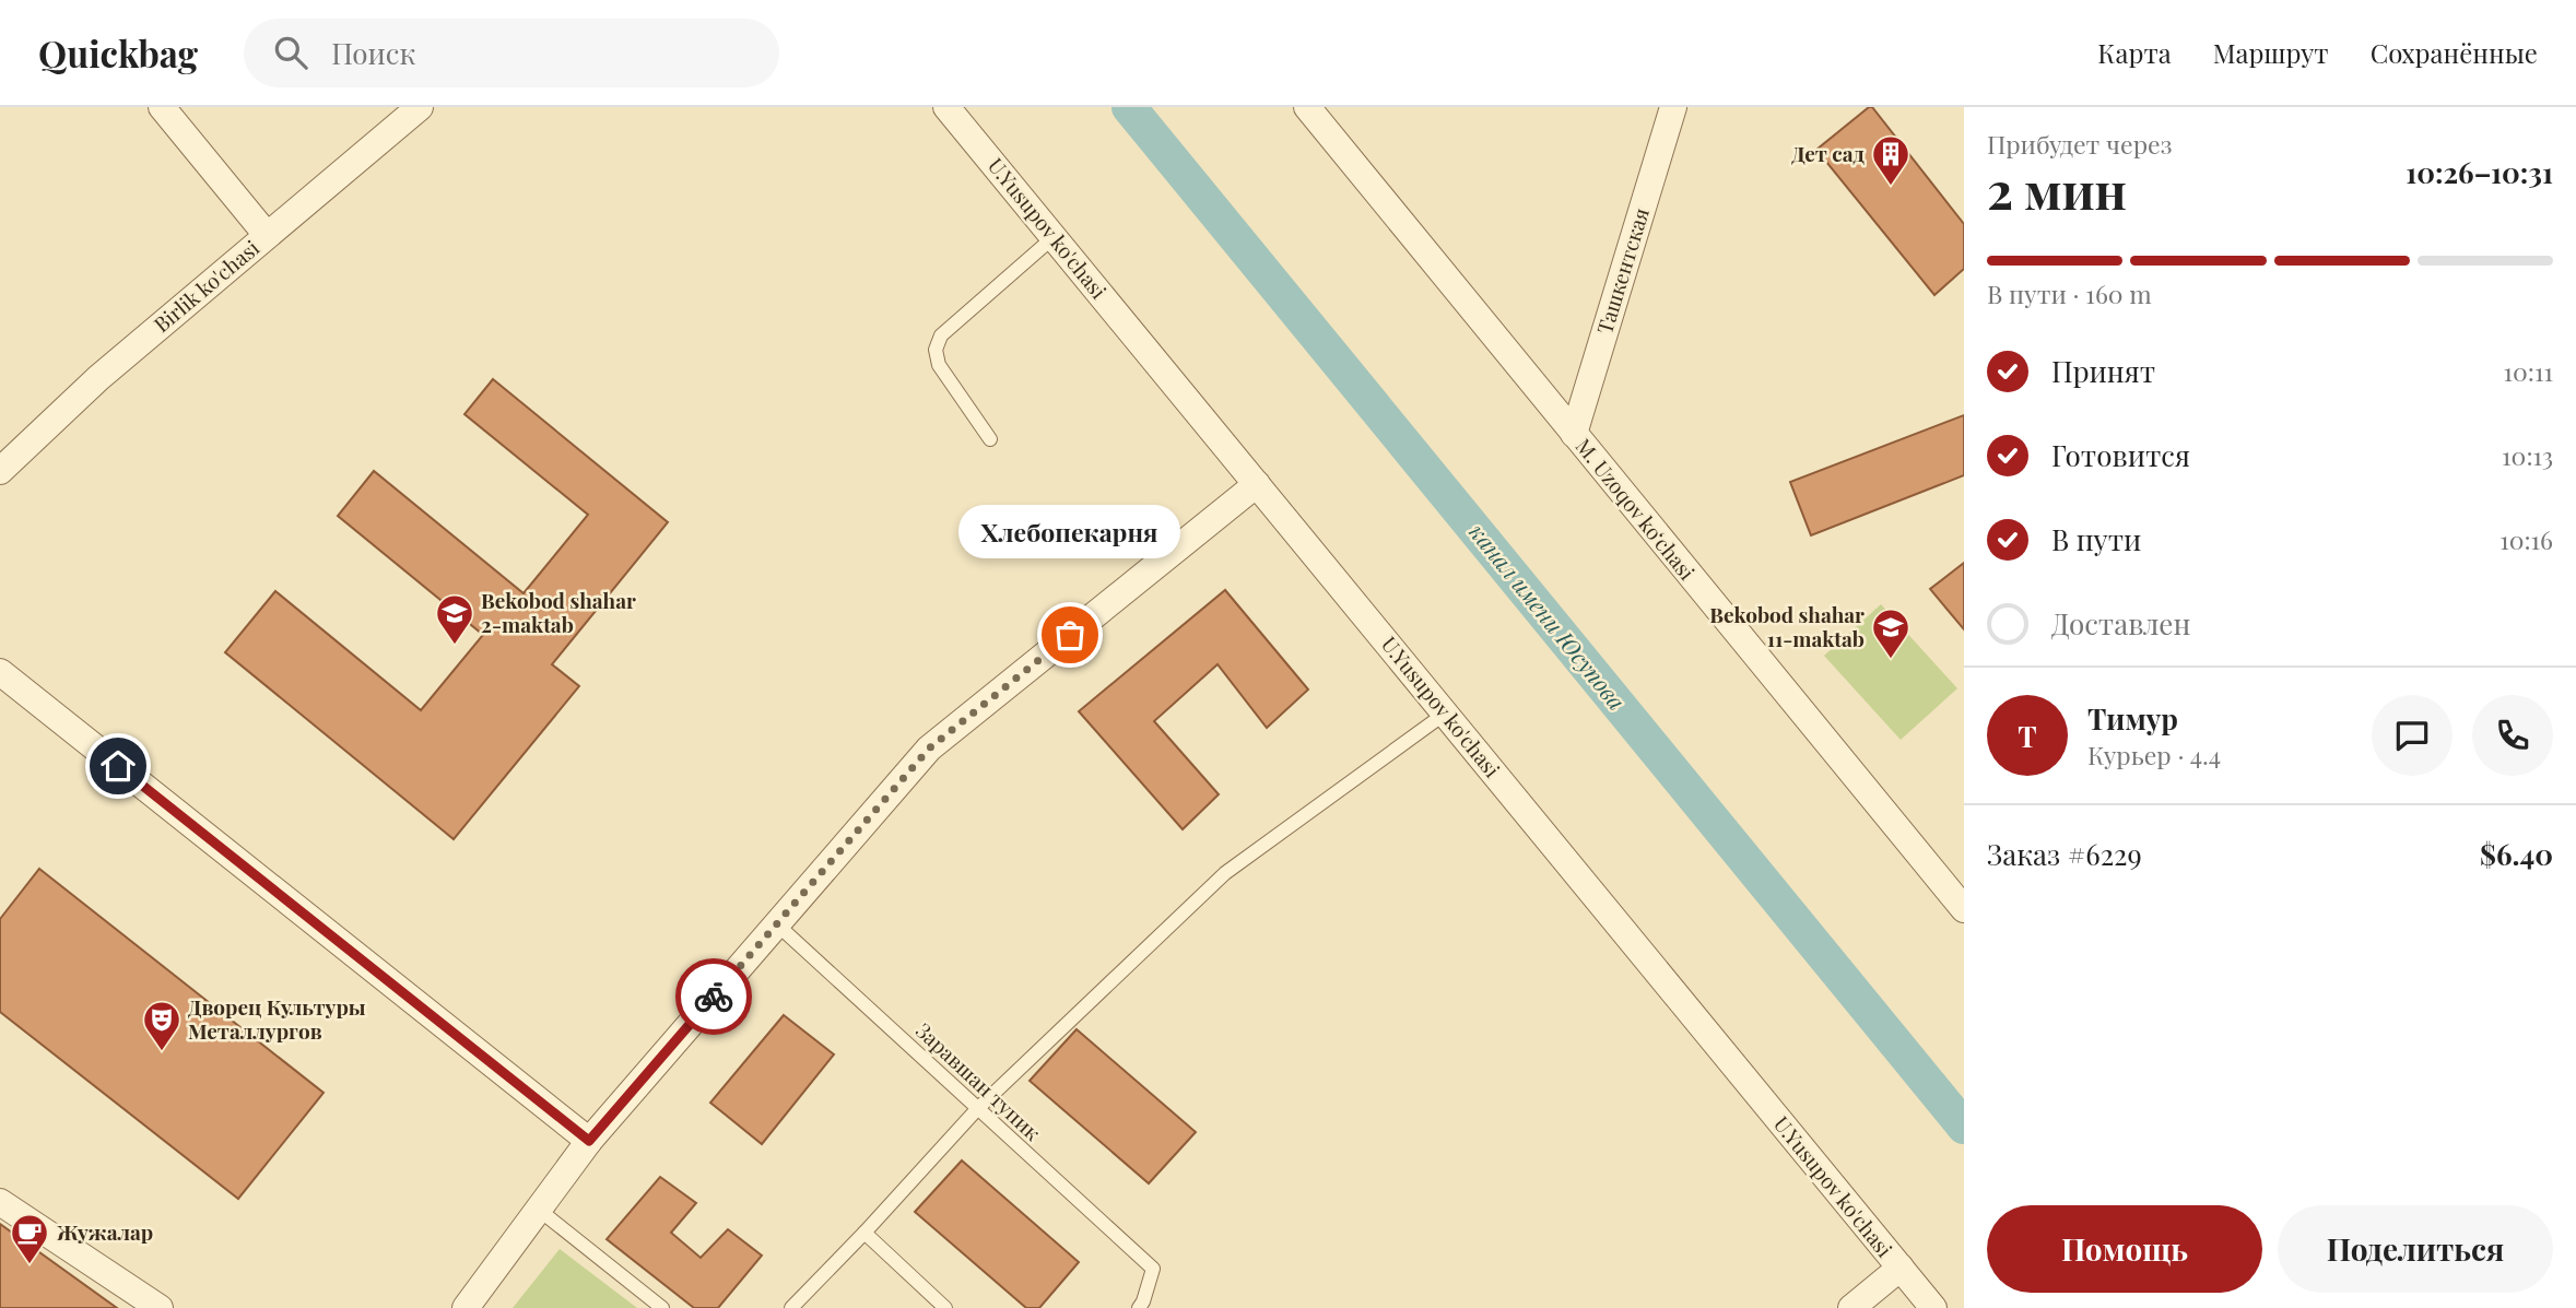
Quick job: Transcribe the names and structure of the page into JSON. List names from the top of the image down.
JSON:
{
  "streets": {
    "street": [
      "U.Yusupov ko'chasi",
      "Ташкентская",
      "Birlik ko'chasi",
      "M. Uzoqov koʻchasi"
    ],
    "lane": ["Заравшан тупик"]
  },
  "crossings": [
    ["Ташкентская", "M. Uzoqov koʻchasi"]
  ],
  "water": ["канал имени Юсупова"],
  "places": {
    "building": ["Дет сад"],
    "other": ["Хлебопекарня"],
    "school or university": ["Bekobod shahar 2-maktab", "Bekobod shahar 11-maktab"],
    "theatre": ["Дворец Культуры Металлургов"],
    "cafe": ["Жужалар"]
  },
  "page": {
    "header": "Quickbag",
    "search": "Поиск",
    "nav": ["Карта", "Маршрут", "Сохранённые"],
    "heading": ["2 мин", "Прибудет через", "10:26–10:31"],
    "panel": [
      "Тимур",
      "Курьер · 4.4",
      "Заказ #6229",
      "$6.40"
    ],
    "bar": "В пути · 160 m",
    "list": [
      ["Принят", "10:11"],
      ["Готовится", "10:13"],
      ["В пути", "10:16"],
      "Доставлен"
    ],
    "bubble": "Хлебопекарня",
    "round": "Т",
    "buttons": ["Помощь", "Поделиться"]
  }
}
